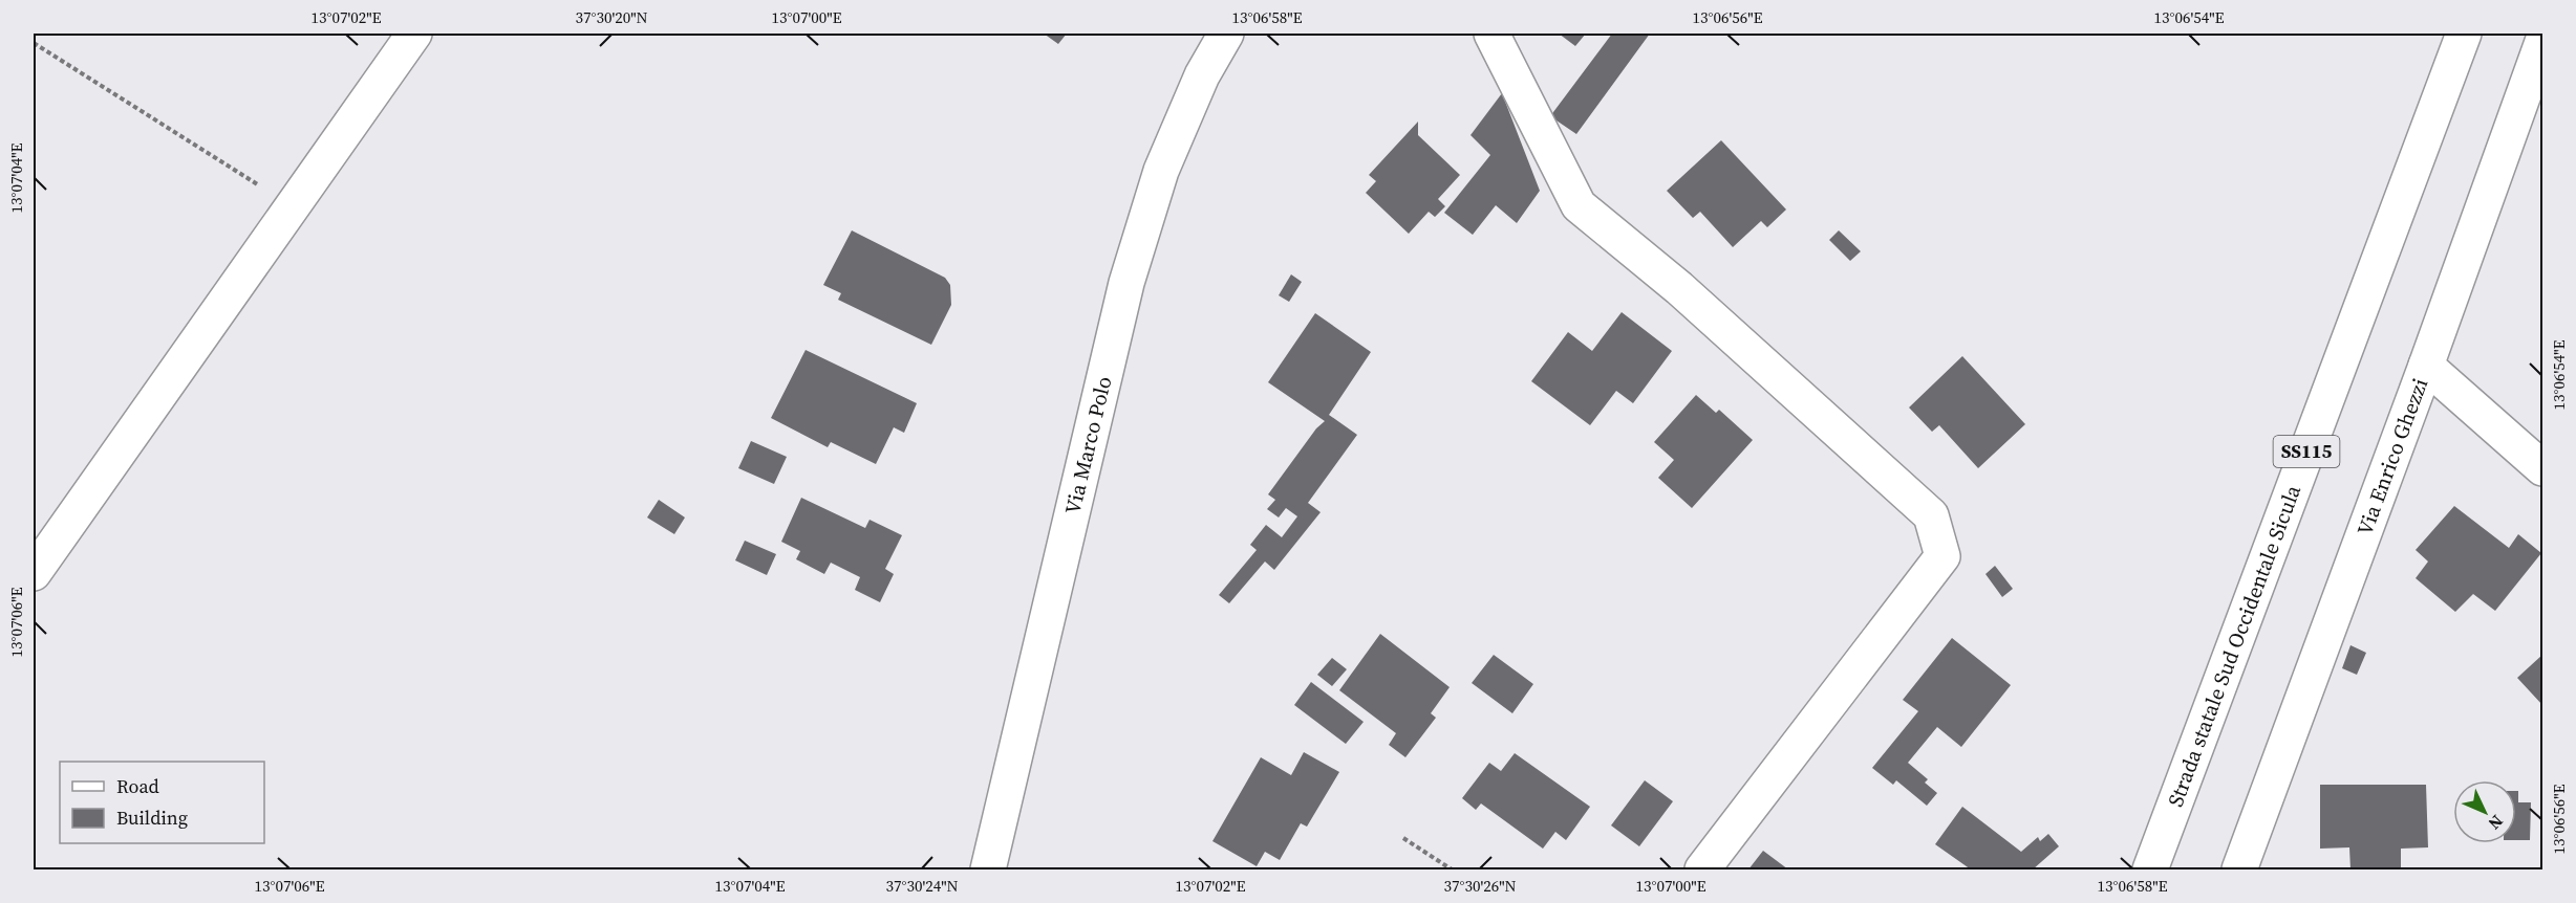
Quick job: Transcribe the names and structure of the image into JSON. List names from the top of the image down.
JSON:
{
  "streets": {
    "street": [
      "Via Marco Polo",
      "SS115",
      "Via Enrico Ghezzi",
      "Strada statale Sud Occidentale Sicula"
    ]
  },
  "legend": ["Road", "Building"],
  "north": "bottom right",
  "coordinates": [
    "13°07'02\"E",
    "37°30'20\"N",
    "13°07'00\"E",
    "13°06'58\"E",
    "13°06'56\"E",
    "13°06'54\"E",
    "13°07'04\"E",
    "13°07'06\"E",
    "37°30'24\"N",
    "37°30'26\"N"
  ]
}
